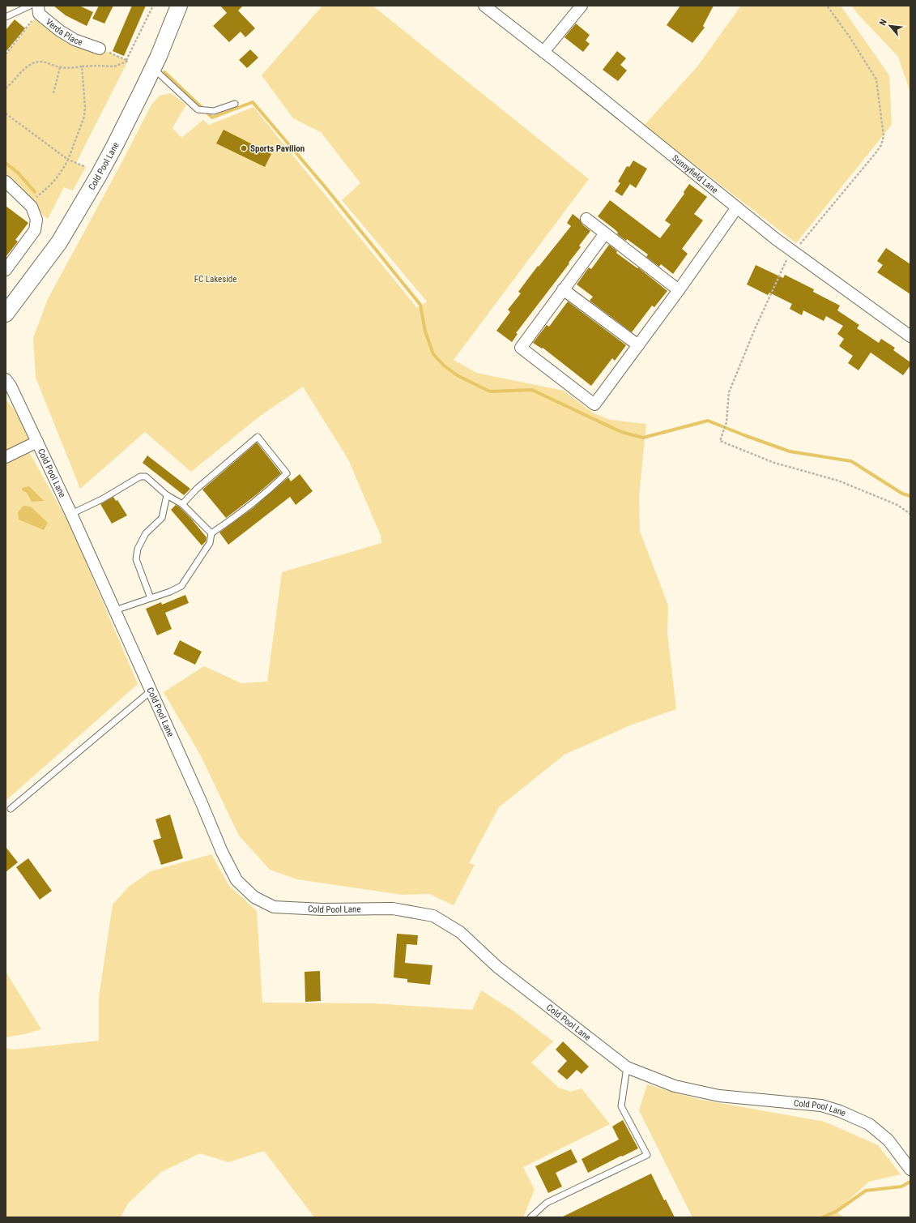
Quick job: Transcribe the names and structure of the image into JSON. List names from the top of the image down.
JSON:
{
  "streets": {
    "street": ["Verda Place", "Cold Pool Lane", "Sunnyfield Lane"]
  },
  "parks": ["FC Lakeside"],
  "places": ["Sports Pavilion"],
  "north": "top left"
}
